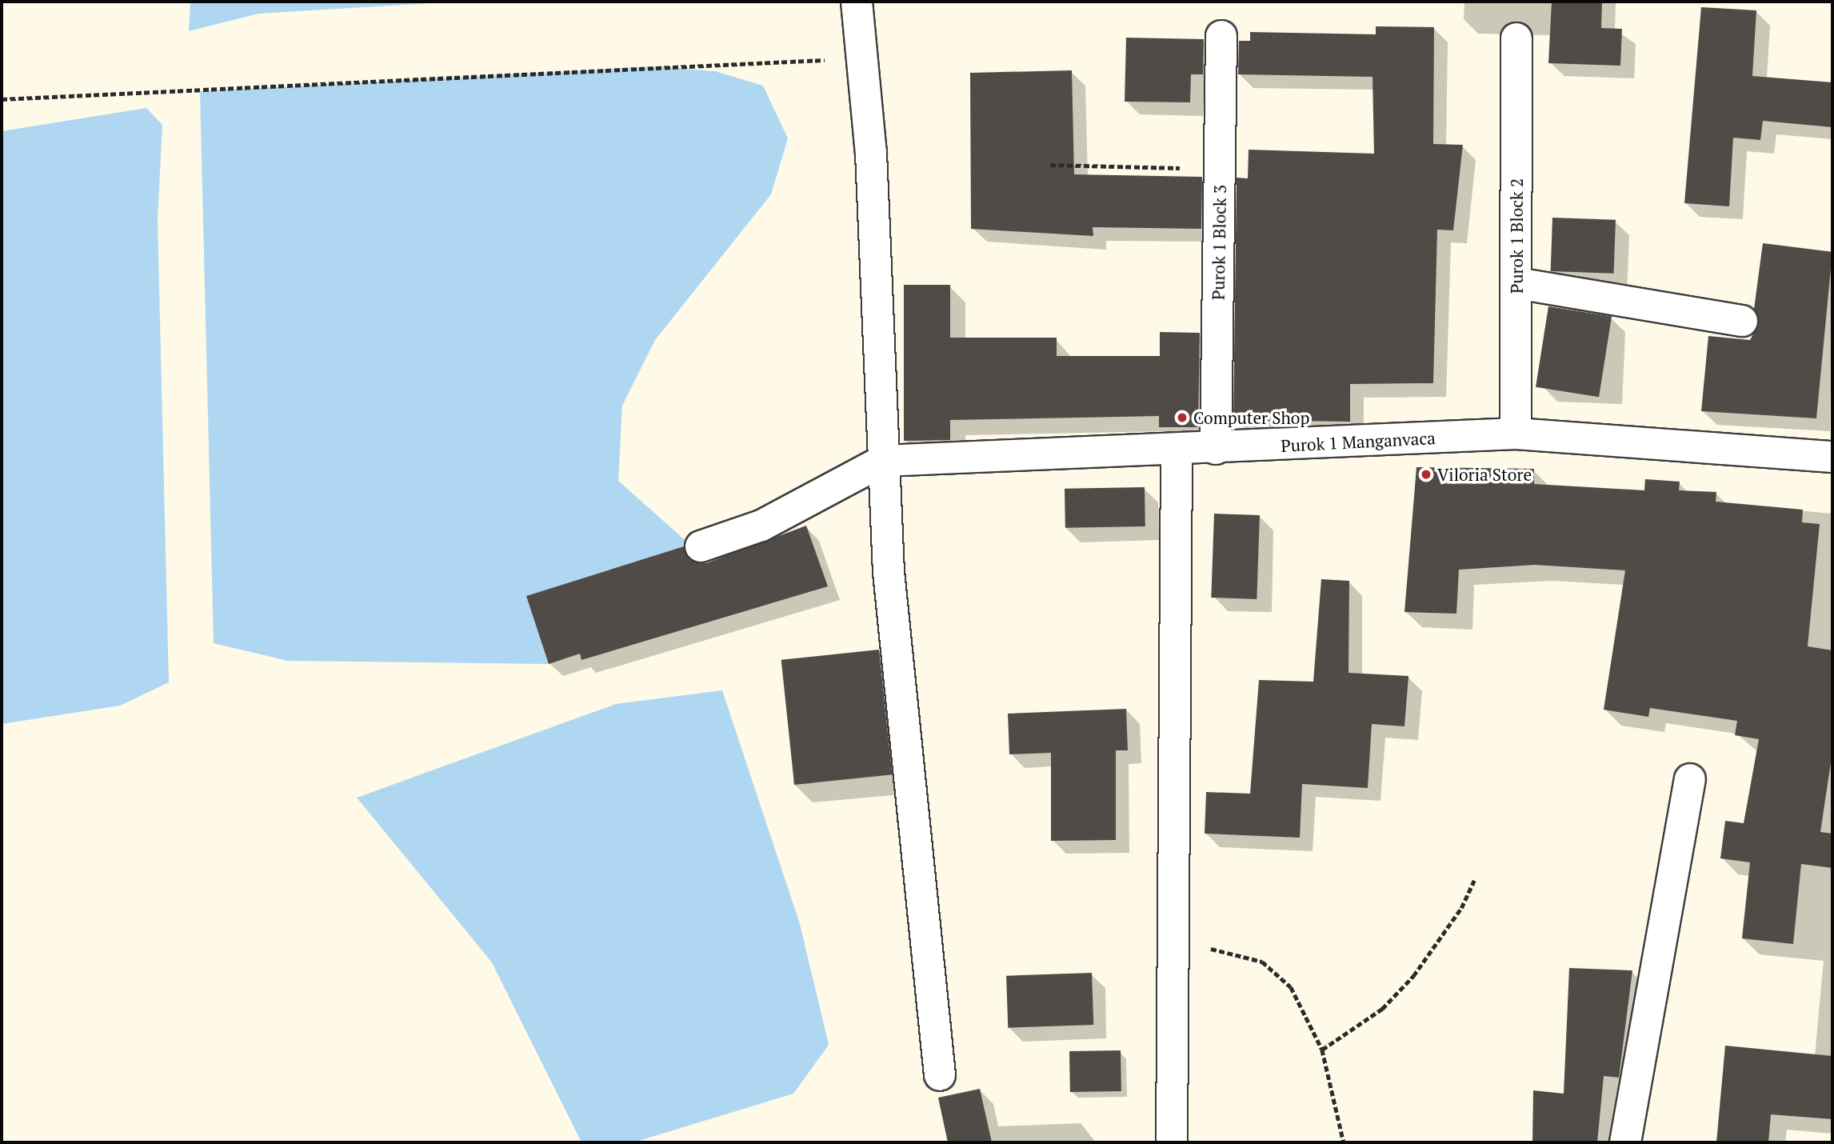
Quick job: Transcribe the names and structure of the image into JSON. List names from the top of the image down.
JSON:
{
  "streets": {
    "street": ["Purok 1 Block 2", "Purok 1 Block 3", "Purok 1 Manganvaca"]
  },
  "crossings": [
    ["Purok 1 Block 2", "Purok 1 Manganvaca"],
    ["Purok 1 Block 3", "Purok 1 Manganvaca"]
  ],
  "places": ["Computer Shop", "Viloria Store"]
}
